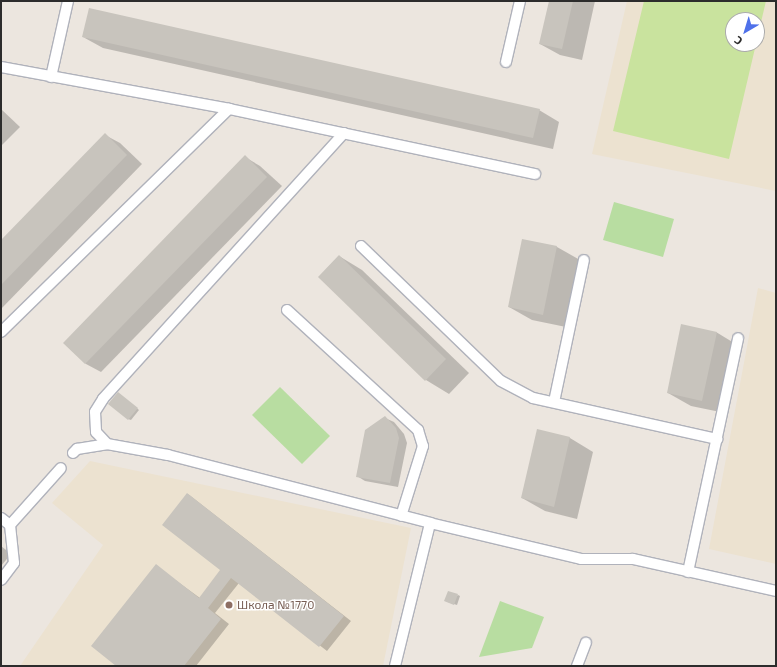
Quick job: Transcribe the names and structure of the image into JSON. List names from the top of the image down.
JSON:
{
  "places": ["Школа №1770"],
  "north": "bottom left"
}
